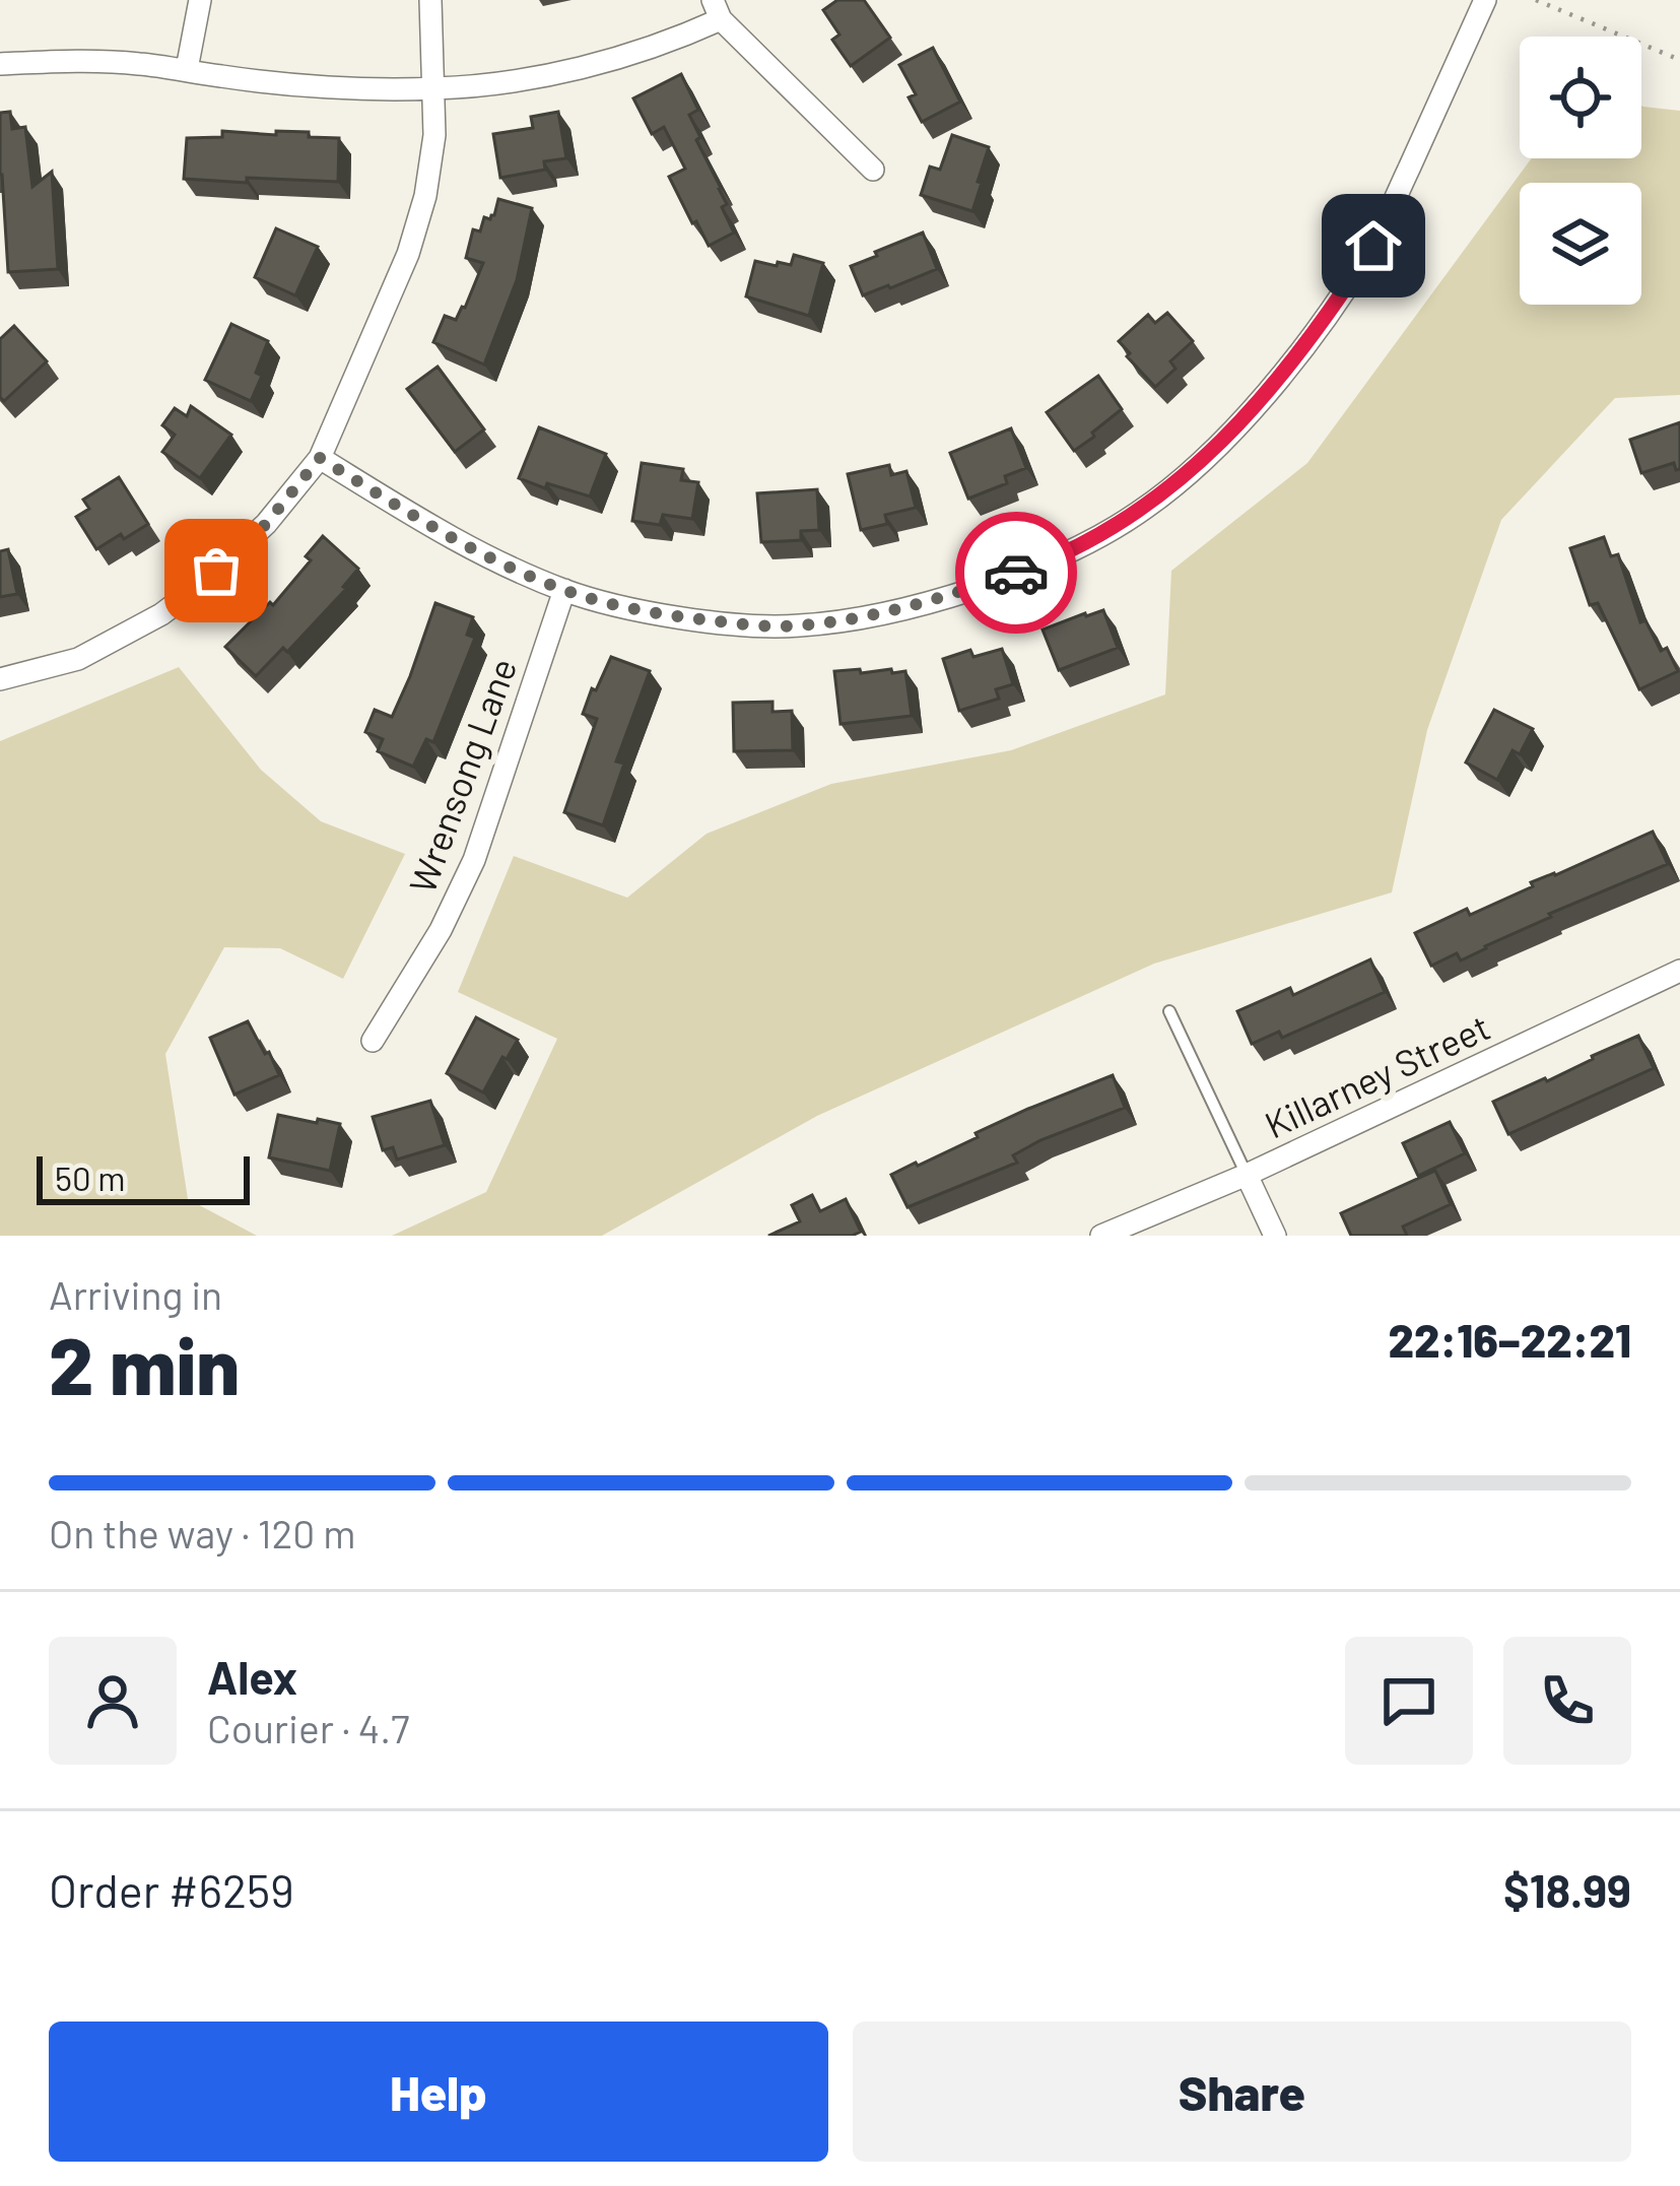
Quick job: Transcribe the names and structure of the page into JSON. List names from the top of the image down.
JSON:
{
  "streets": {
    "street": ["Wrensong Lane", "Killarney Street"]
  },
  "scale_bar": "50 m",
  "page": {
    "scale": "50 m",
    "heading": ["2 min", "Arriving in", "22:16–22:21"],
    "panel": [
      "Alex",
      "Courier · 4.7",
      "Order #6259",
      "$18.99"
    ],
    "bar": "On the way · 120 m",
    "buttons": ["Help", "Share"]
  }
}
